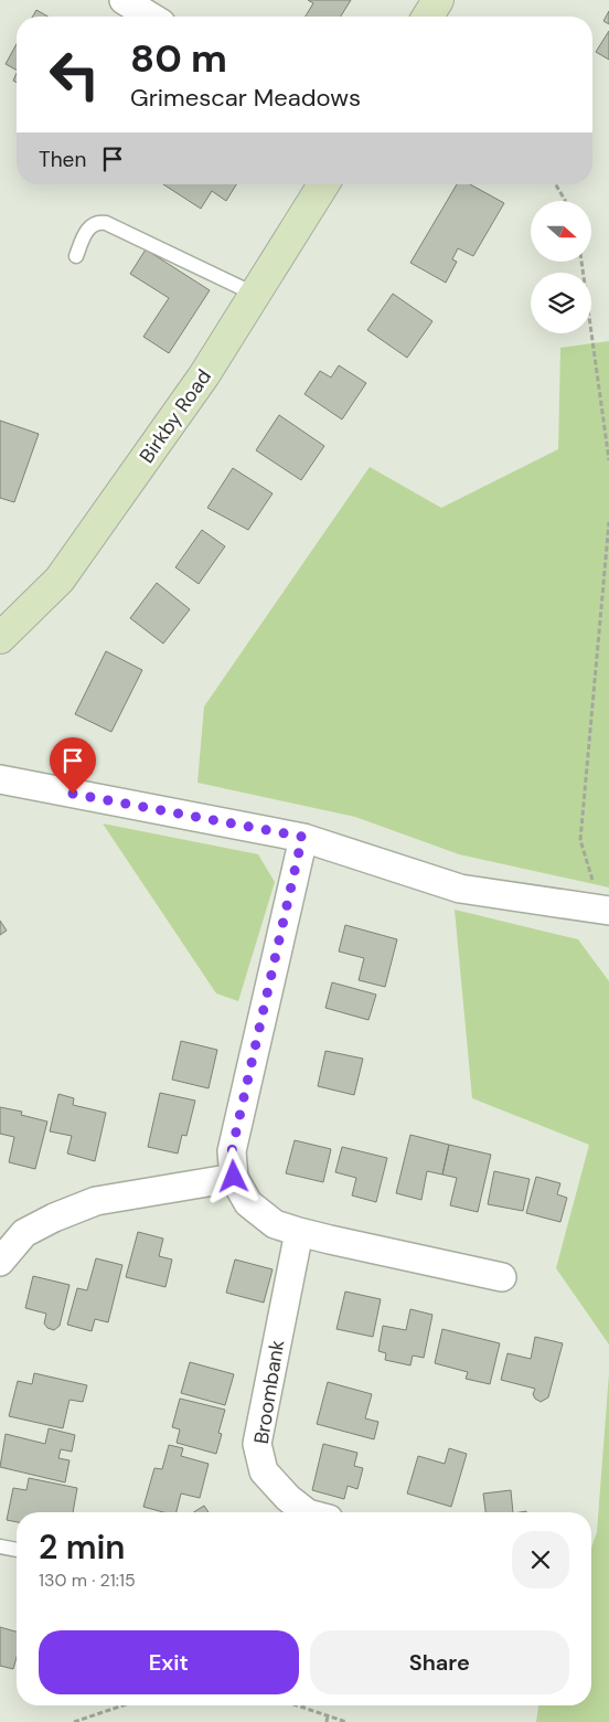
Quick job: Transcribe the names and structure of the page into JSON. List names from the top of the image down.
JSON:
{
  "streets": {
    "street": ["Birkby Road", "Broombank"]
  },
  "north": "right",
  "page": {
    "turn": ["80 m", "Grimescar Meadows"],
    "then": "Then",
    "heading": ["2 min", "130 m · 21:15"],
    "buttons": ["Exit", "Share"]
  }
}
